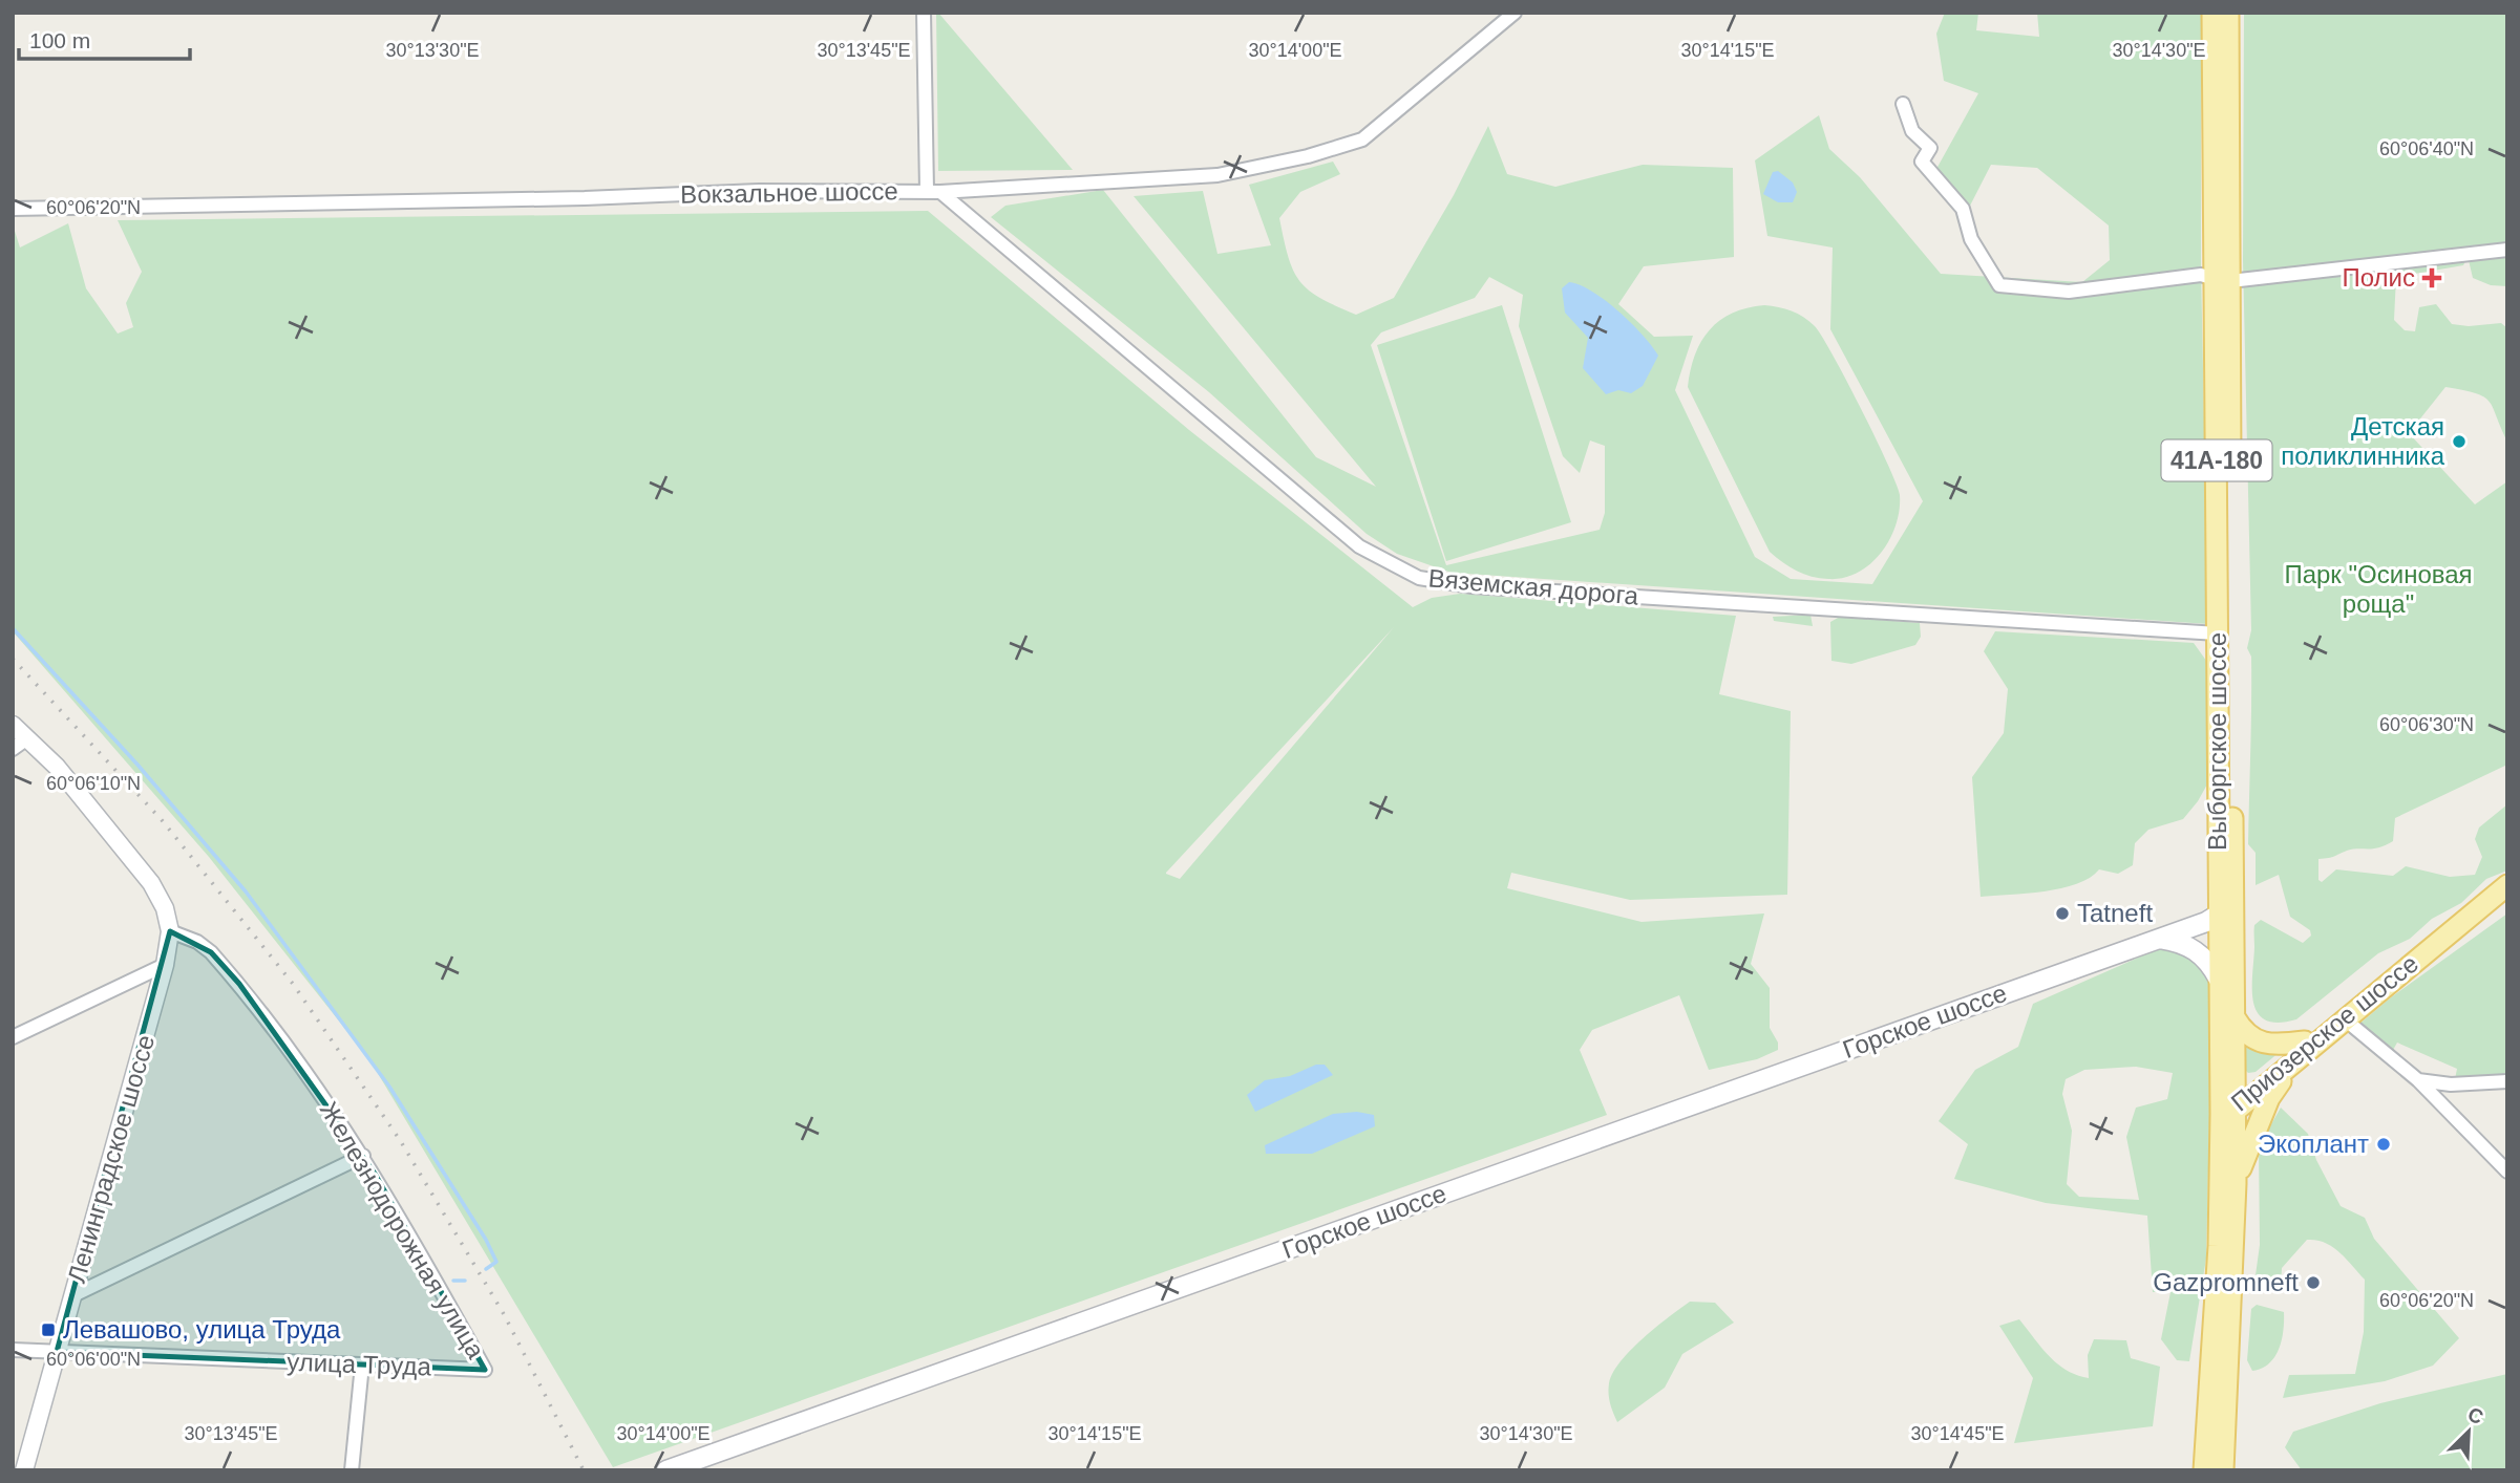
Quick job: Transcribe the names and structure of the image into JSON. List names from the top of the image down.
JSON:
{
  "streets": {
    "main road": [
      "41А-180",
      "Выборгское шоссе",
      "Горское шоссе",
      "Приозерское шоссе"
    ],
    "street": [
      "Вокзальное шоссе",
      "Вяземская дорога",
      "Ленинградское шоссе",
      "Железнодорожная улица",
      "улица Труда"
    ]
  },
  "crossings": [
    ["Вокзальное шоссе", "Вяземская дорога"],
    ["Вяземская дорога", "Выборгское шоссе"],
    ["Выборгское шоссе", "Горское шоссе"],
    ["Выборгское шоссе", "Приозерское шоссе"],
    ["Ленинградское шоссе", "Железнодорожная улица"],
    ["Ленинградское шоссе", "улица Труда"],
    ["Железнодорожная улица", "улица Труда"]
  ],
  "parks": ["Парк \"Осиновая роща\""],
  "places": {
    "health": ["Полис"],
    "other": [
      "Детская поликлинника",
      "Tatneft",
      "Экоплант",
      "Gazpromneft"
    ],
    "transit": ["Левашово, улица Труда"]
  },
  "scale_bar": "100 m",
  "north": "top right",
  "coordinates": [
    "30°13'30\"E",
    "30°14'00\"E",
    "30°13'45\"E",
    "30°14'15\"E",
    "30°14'30\"E",
    "60°06'40\"N",
    "60°06'20\"N",
    "60°06'30\"N",
    "60°06'10\"N",
    "60°06'00\"N",
    "30°14'45\"E"
  ]
}
